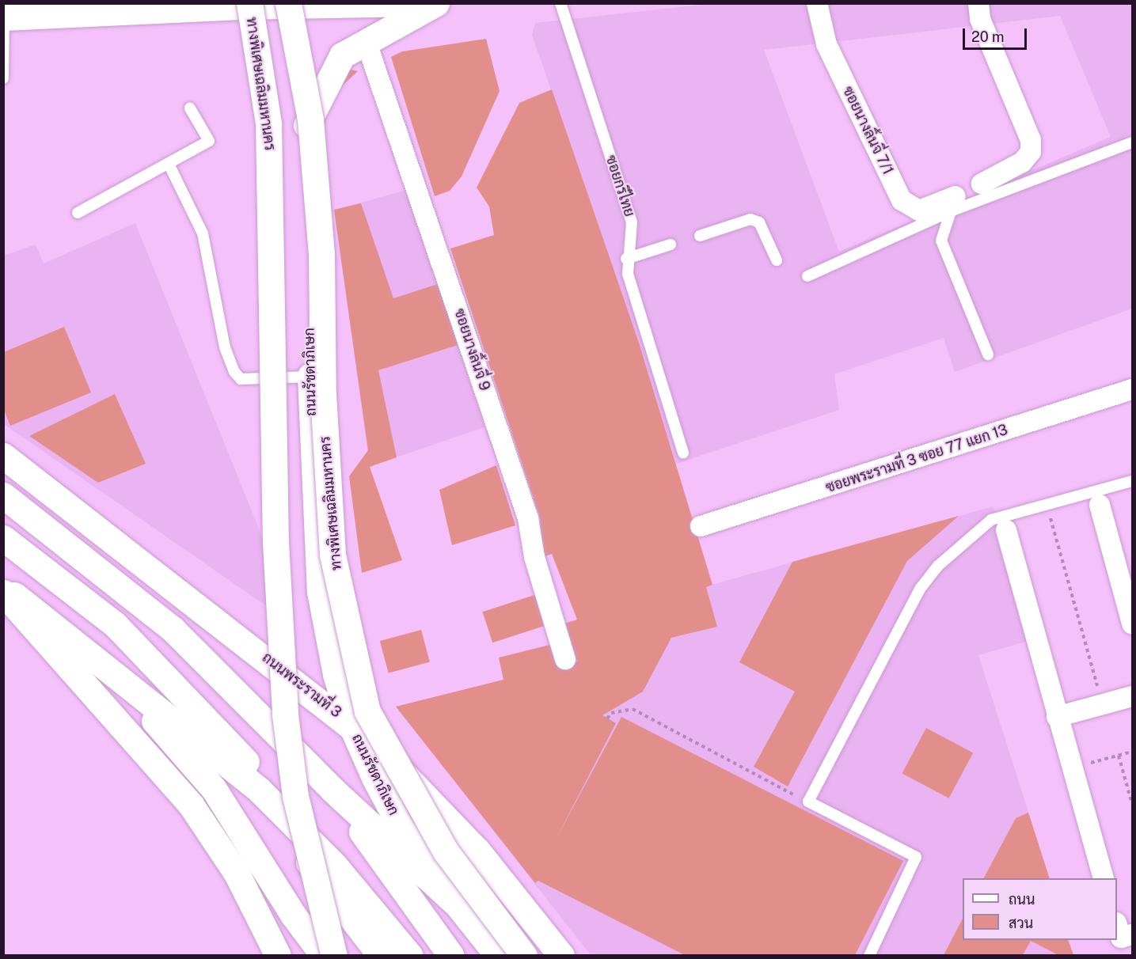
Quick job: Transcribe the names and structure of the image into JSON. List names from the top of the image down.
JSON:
{
  "streets": {
    "main road": ["ทางพิเศษเฉลิมมหานคร", "ถนนรัชดาภิเษก", "ถนนพระรามที่ 3"],
    "street": ["ซอยนางลิ้นจี่ 7/1", "ซอยนางลิ้นจี่ 9", "ซอยพระรามที่ 3 ซอย 77 แยก 13"],
    "lane": ["ซอยกรีไทย"]
  },
  "crossings": [
    ["ทางพิเศษเฉลิมมหานคร", "ถนนรัชดาภิเษก"],
    ["ถนนรัชดาภิเษก", "ถนนพระรามที่ 3"]
  ],
  "legend": ["ถนน", "สวน"],
  "scale_bar": "20 m"
}
